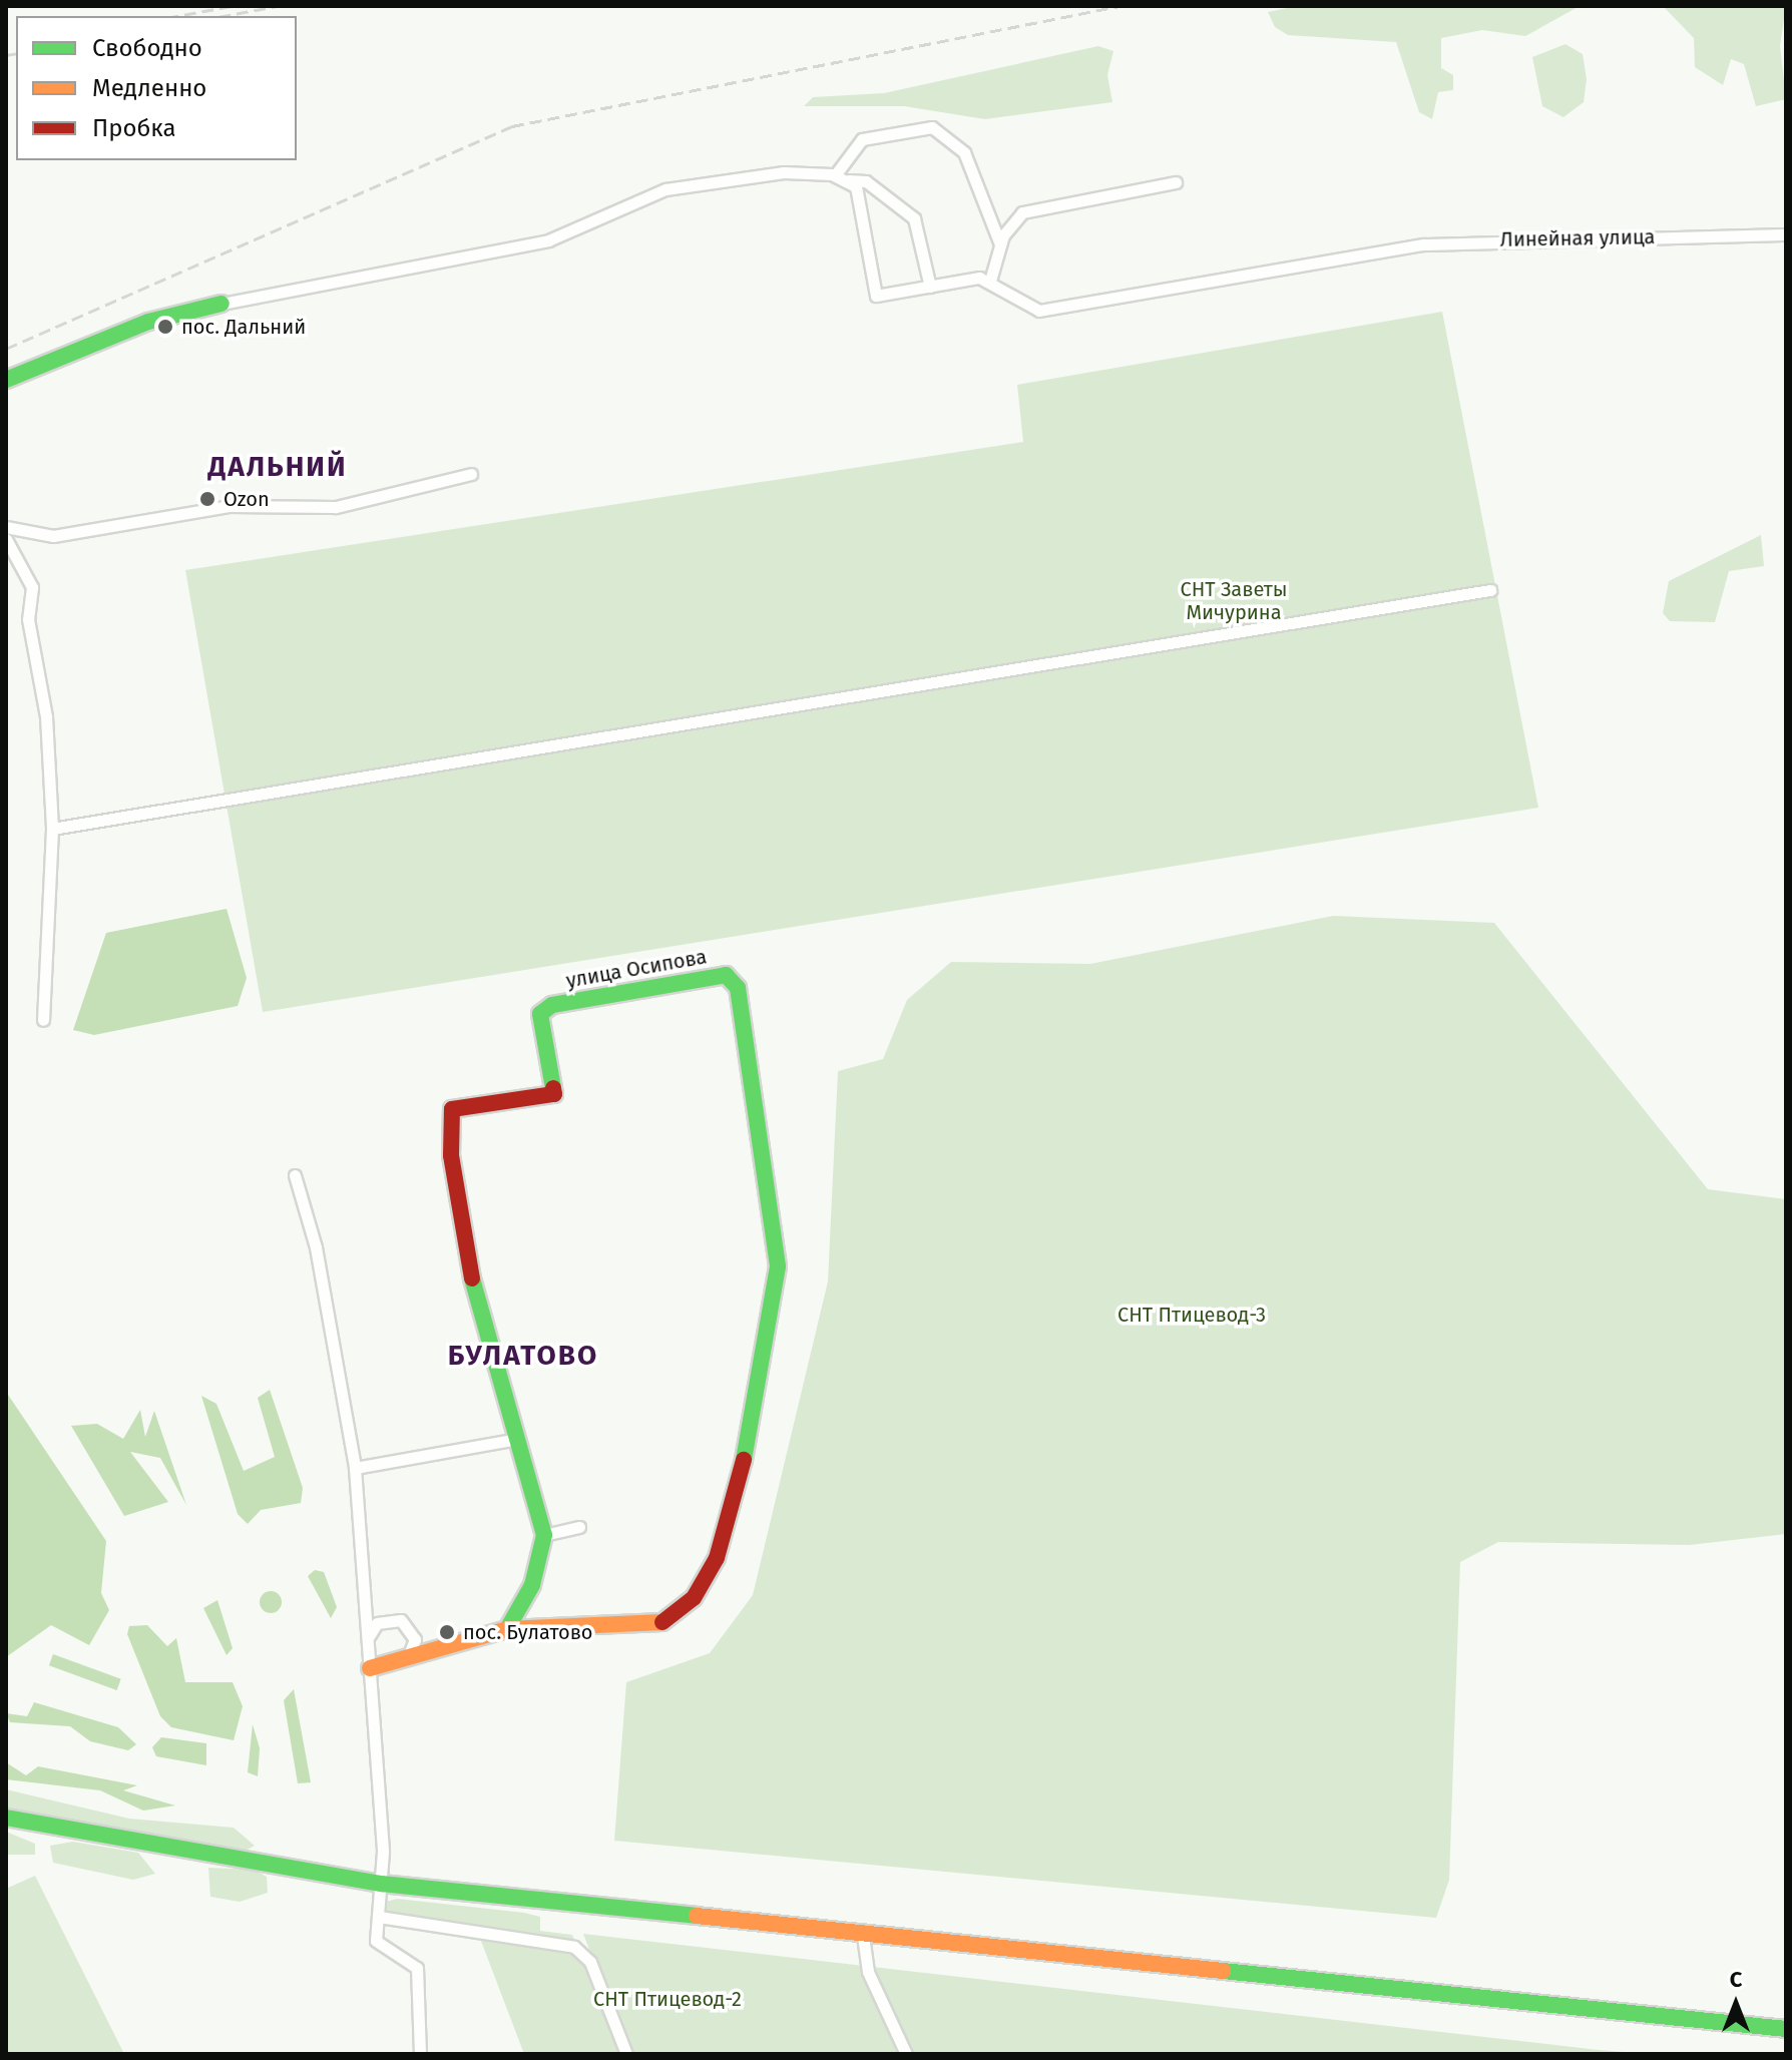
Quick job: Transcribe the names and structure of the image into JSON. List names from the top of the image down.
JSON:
{
  "streets": {
    "street": ["Линейная улица", "улица Осипова"]
  },
  "districts": ["ДАЛЬНИЙ", "БУЛАТОВО"],
  "parks": ["СНТ Заветы Мичурина", "СНТ Птицевод-3", "СНТ Птицевод-2"],
  "places": ["пос. Дальний", "Ozon", "пос. Булатово"],
  "legend": ["Свободно", "Медленно", "Пробка"],
  "north": "top"
}
